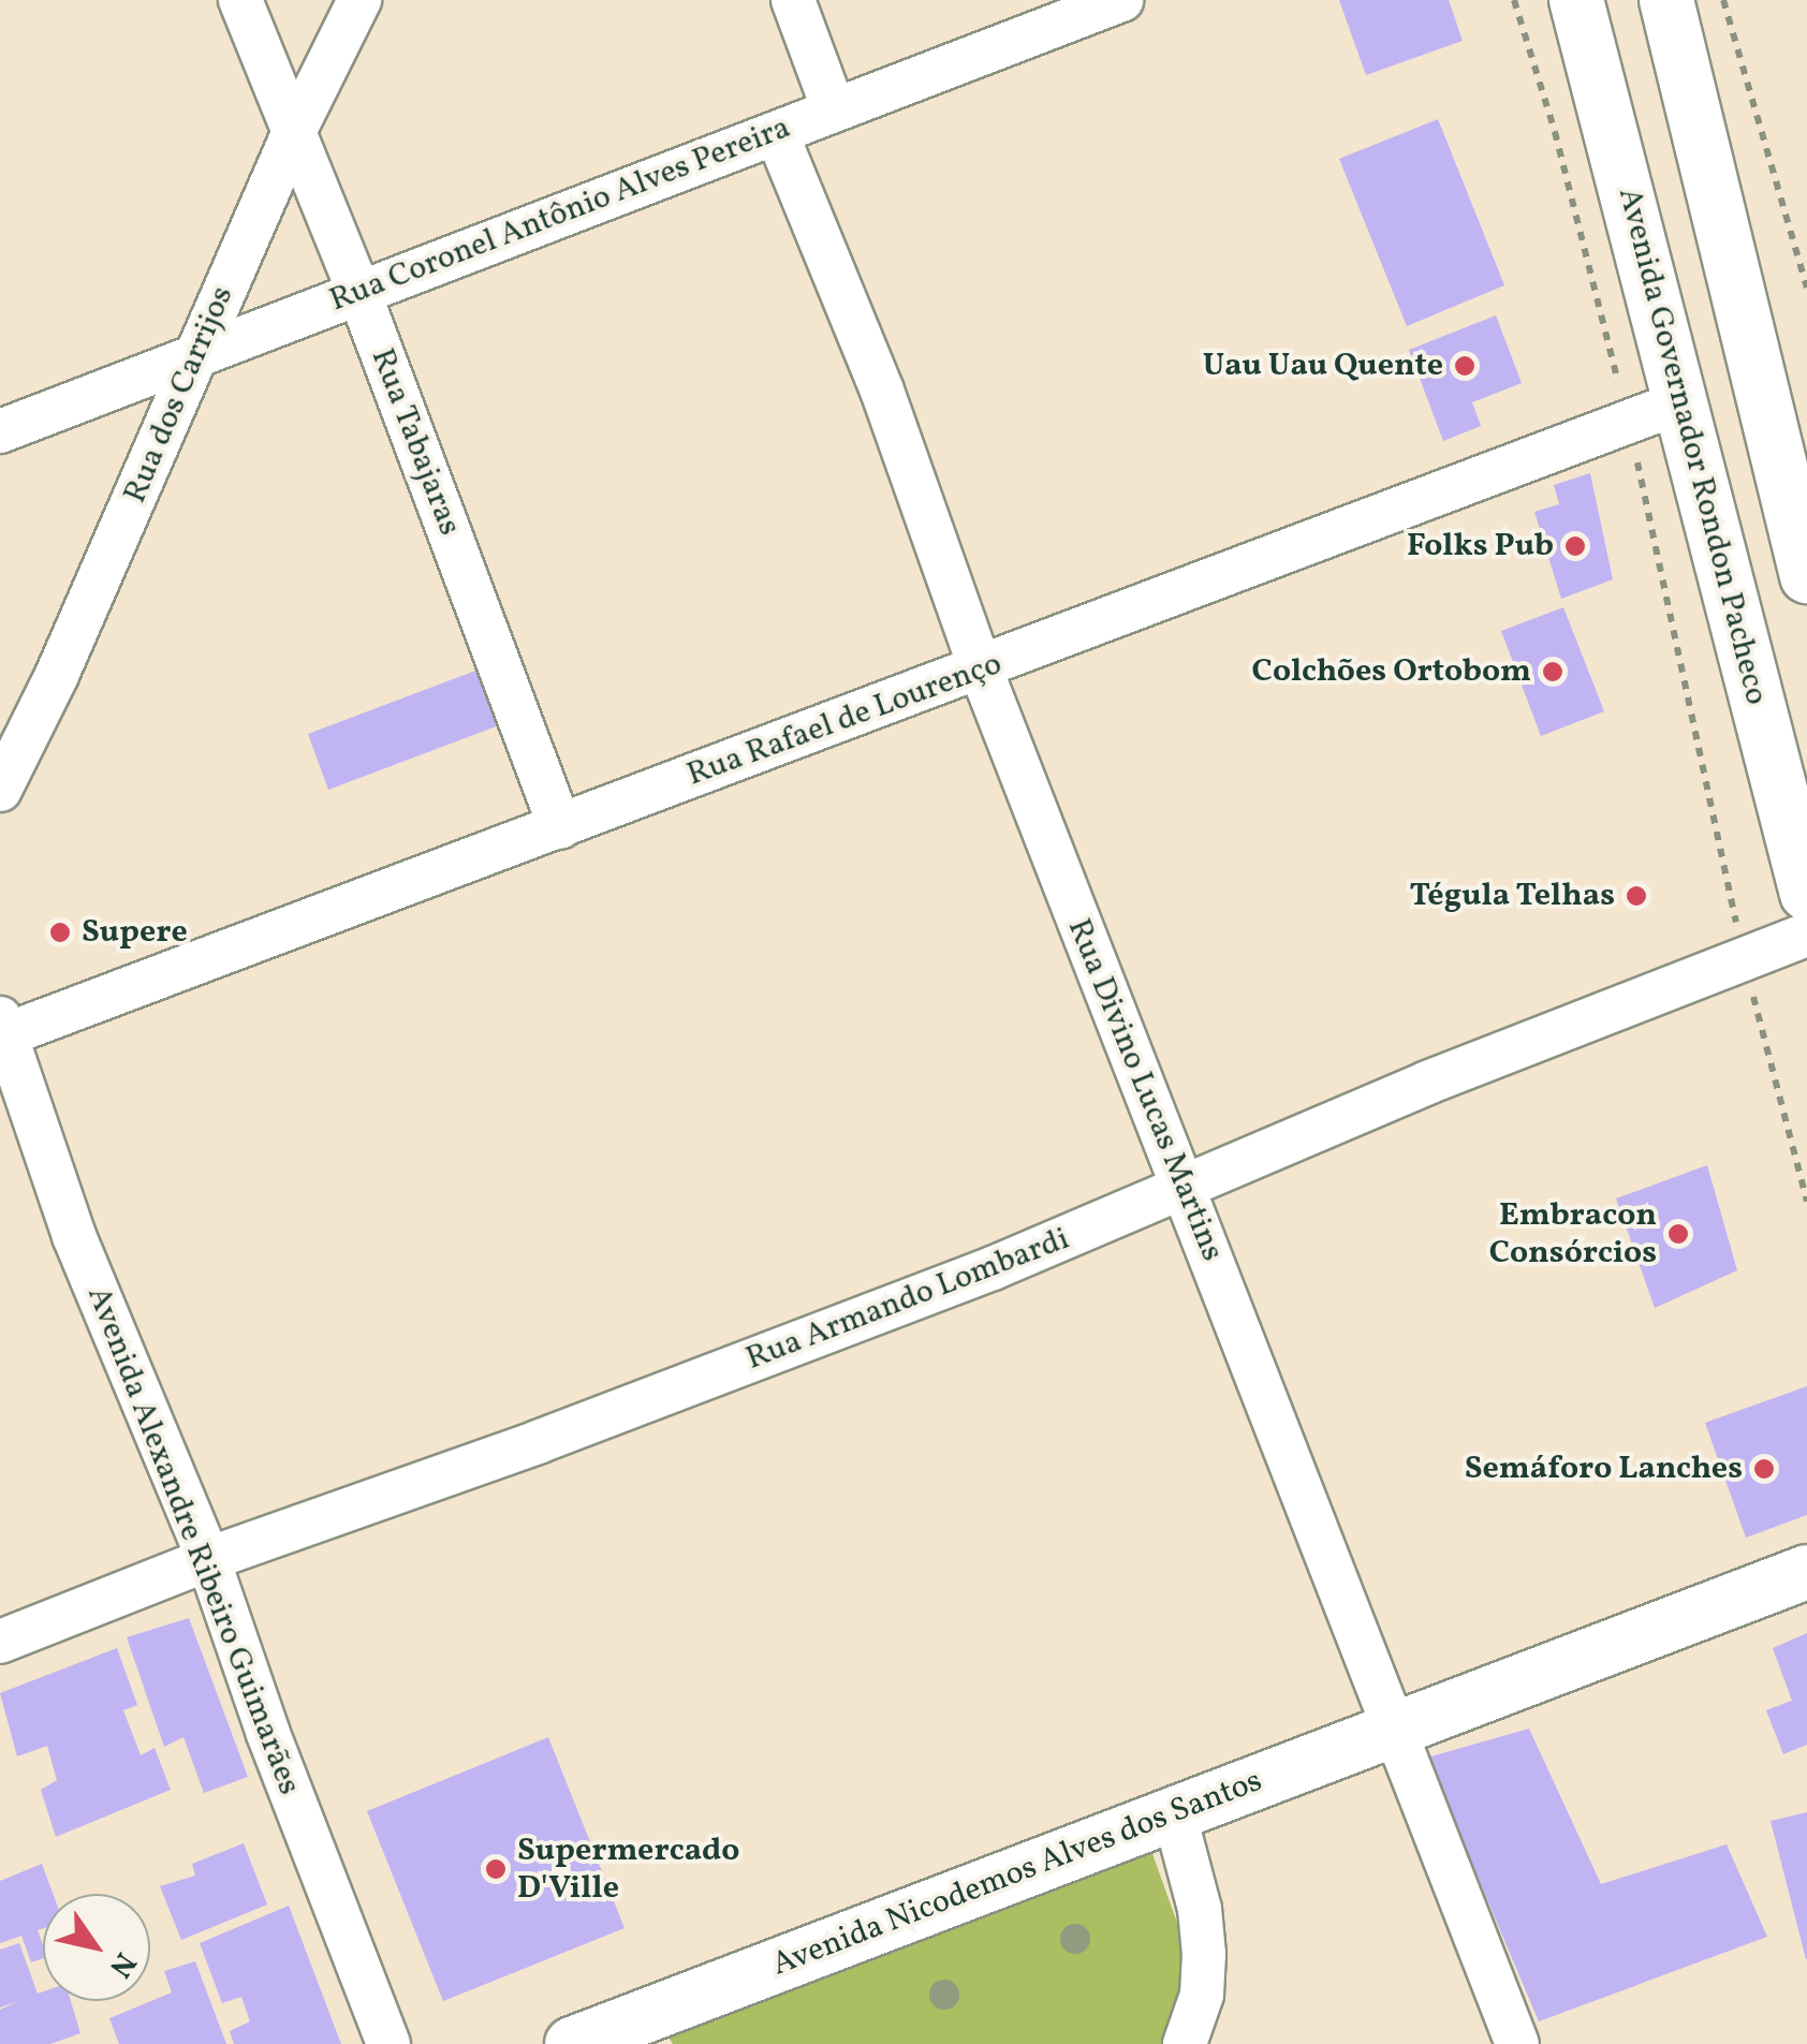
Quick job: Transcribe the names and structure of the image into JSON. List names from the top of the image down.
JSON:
{
  "streets": {
    "main road": ["Avenida Governador Rondon Pacheco", "Avenida Nicodemos Alves dos Santos"],
    "street": [
      "Rua Coronel Antônio Alves Pereira",
      "Rua dos Carrijos",
      "Rua Tabajaras",
      "Rua Rafael de Lourenço",
      "Rua Divino Lucas Martins",
      "Rua Armando Lombardi",
      "Avenida Alexandre Ribeiro Guimarães"
    ]
  },
  "crossings": [
    ["Rua Coronel Antônio Alves Pereira", "Rua dos Carrijos"],
    ["Rua Coronel Antônio Alves Pereira", "Rua Tabajaras"],
    ["Rua Coronel Antônio Alves Pereira", "Rua Divino Lucas Martins"],
    ["Rua dos Carrijos", "Rua Tabajaras"],
    ["Rua Tabajaras", "Rua Rafael de Lourenço"],
    ["Avenida Governador Rondon Pacheco", "Rua Rafael de Lourenço"],
    ["Rua Rafael de Lourenço", "Rua Divino Lucas Martins"],
    ["Rua Rafael de Lourenço", "Avenida Alexandre Ribeiro Guimarães"],
    ["Rua Divino Lucas Martins", "Rua Armando Lombardi"],
    ["Rua Divino Lucas Martins", "Avenida Nicodemos Alves dos Santos"],
    ["Rua Armando Lombardi", "Avenida Alexandre Ribeiro Guimarães"]
  ],
  "places": [
    "Uau Uau Quente",
    "Folks Pub",
    "Colchões Ortobom",
    "Tégula Telhas",
    "Supere",
    "Embracon Consórcios",
    "Semáforo Lanches",
    "Supermercado D'Ville"
  ],
  "north": "bottom right"
}
